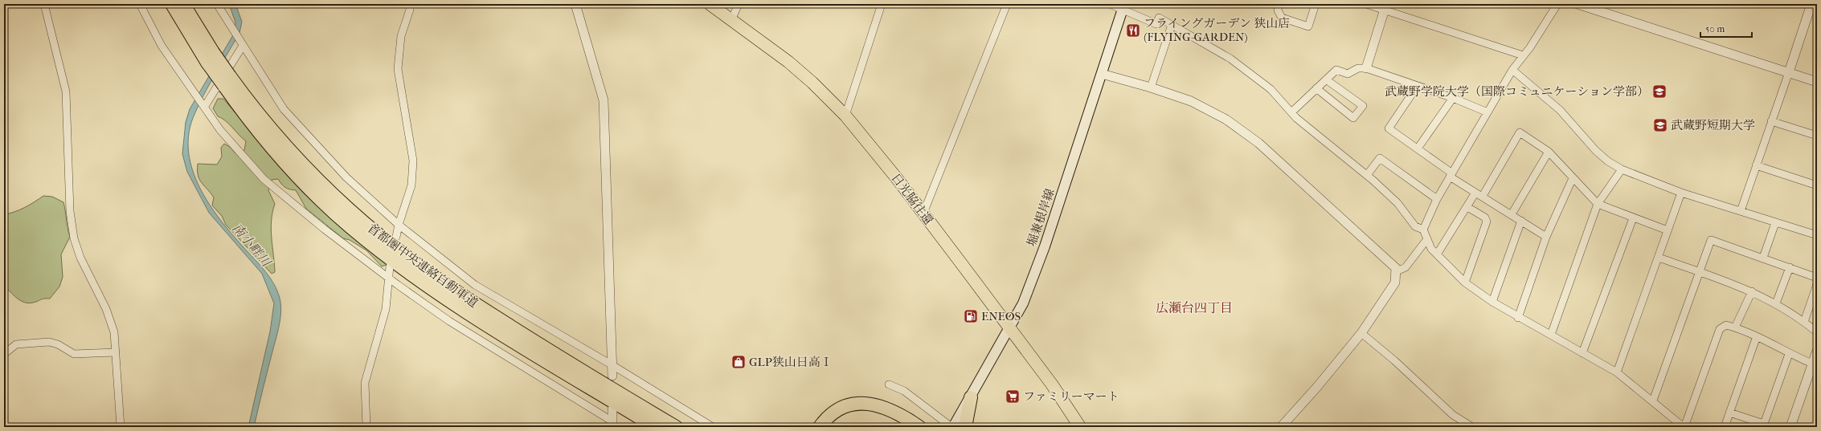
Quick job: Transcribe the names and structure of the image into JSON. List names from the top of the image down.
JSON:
{
  "streets": {
    "highway": ["日光脇往還", "首都圏中央連絡自動車道"],
    "main road": ["堀兼根岸線"]
  },
  "crossings": [
    ["日光脇往還", "堀兼根岸線"]
  ],
  "districts": ["広瀬台四丁目"],
  "water": ["南小畔川"],
  "places": {
    "restaurant": ["フライングガーデン 狭山店 (FLYING-GARDEN)"],
    "school or university": ["武蔵野学院大学（国際コミュニケーション学部）", "武蔵野短期大学"],
    "fuel station": ["ENEOS"],
    "shop": ["GLP狭山日高Ⅰ"],
    "supermarket": ["ファミリーマート"]
  },
  "scale_bar": "50 m"
}
